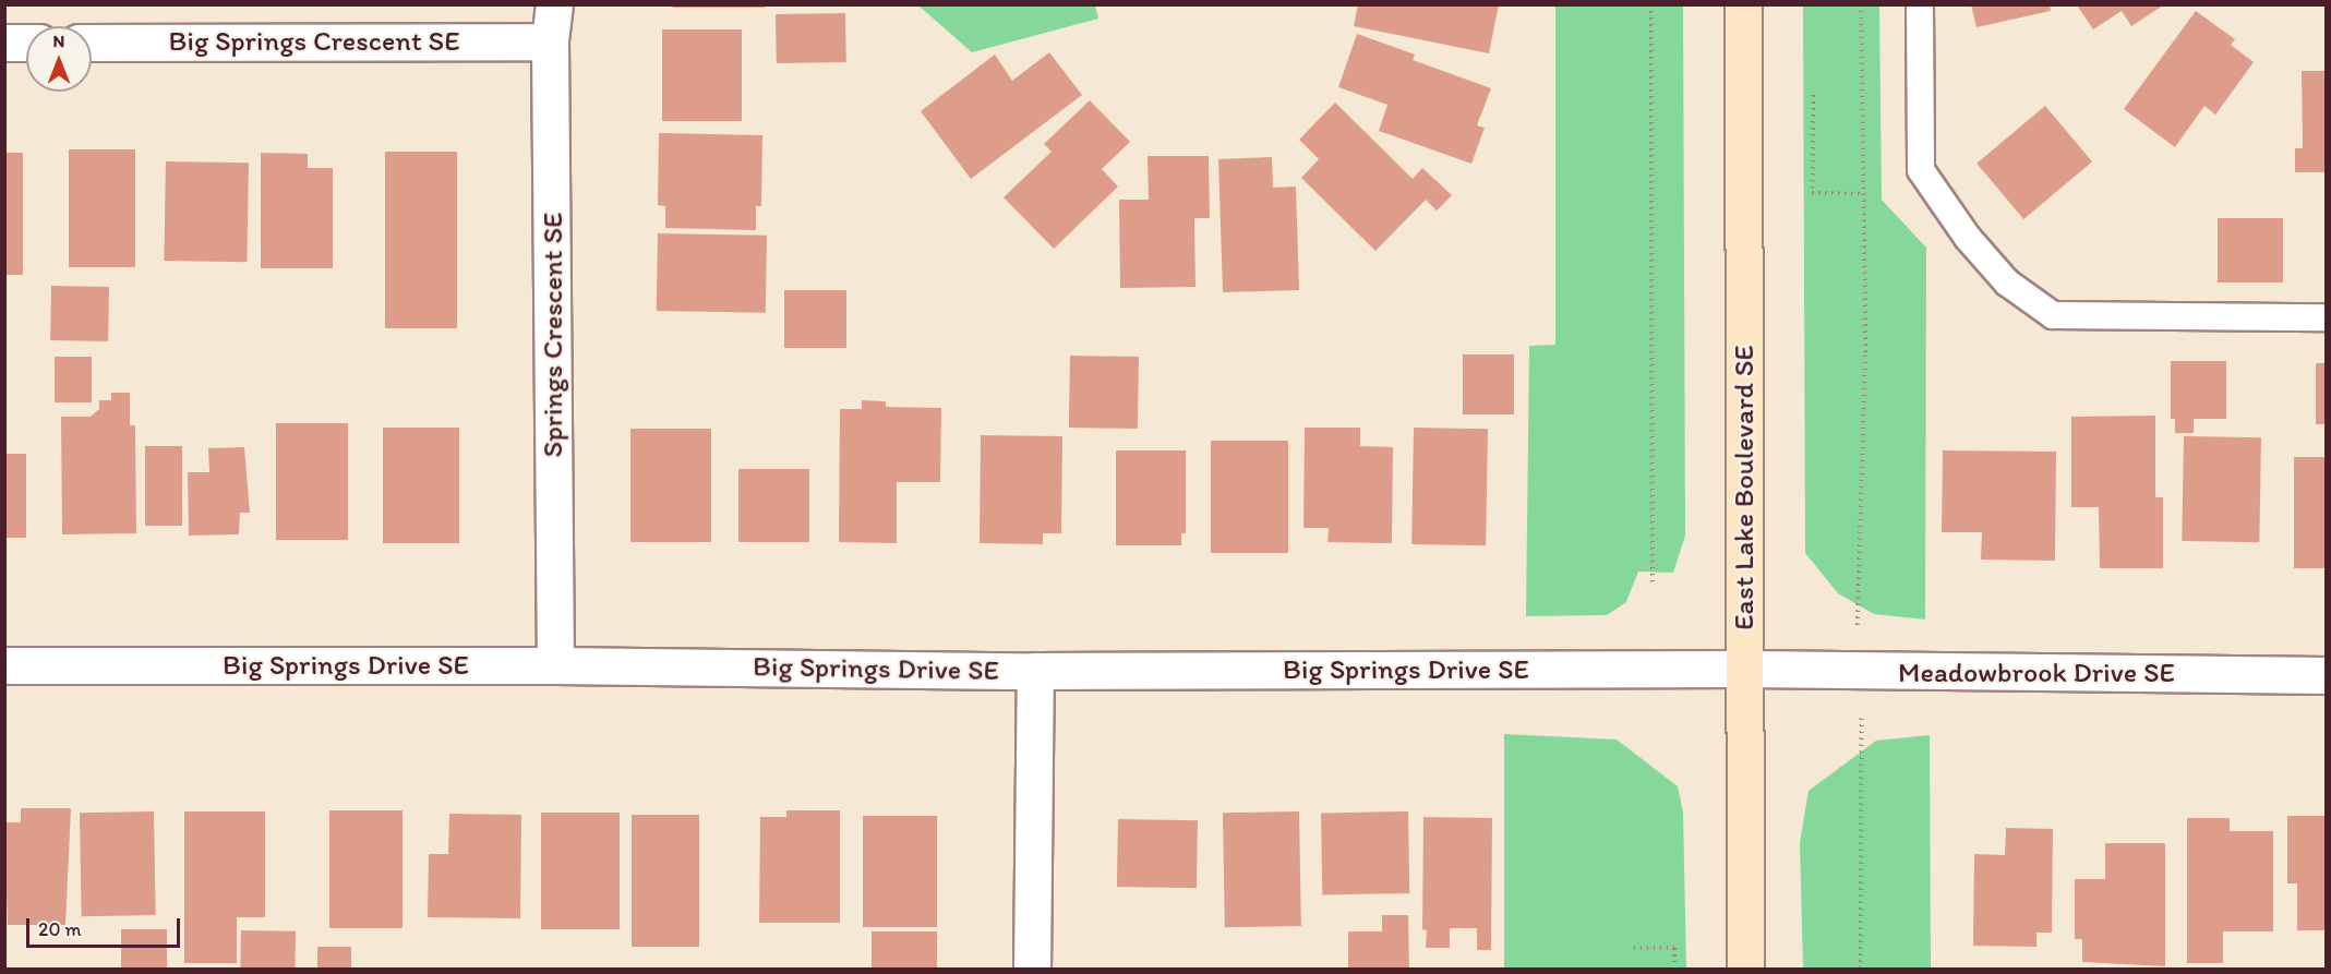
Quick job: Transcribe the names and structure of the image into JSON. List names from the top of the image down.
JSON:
{
  "streets": {
    "main road": ["East Lake Boulevard SE"],
    "street": [
      "Big Springs Crescent SE",
      "Springs Crescent SE",
      "Big Springs Drive SE",
      "Meadowbrook Drive SE"
    ]
  },
  "crossings": [
    ["Big Springs Crescent SE", "Springs Crescent SE"],
    ["Springs Crescent SE", "Big Springs Drive SE"],
    ["East Lake Boulevard SE", "Big Springs Drive SE"],
    ["East Lake Boulevard SE", "Meadowbrook Drive SE"],
    ["Big Springs Drive SE", "Meadowbrook Drive SE"]
  ],
  "scale_bar": "20 m",
  "north": "top"
}
